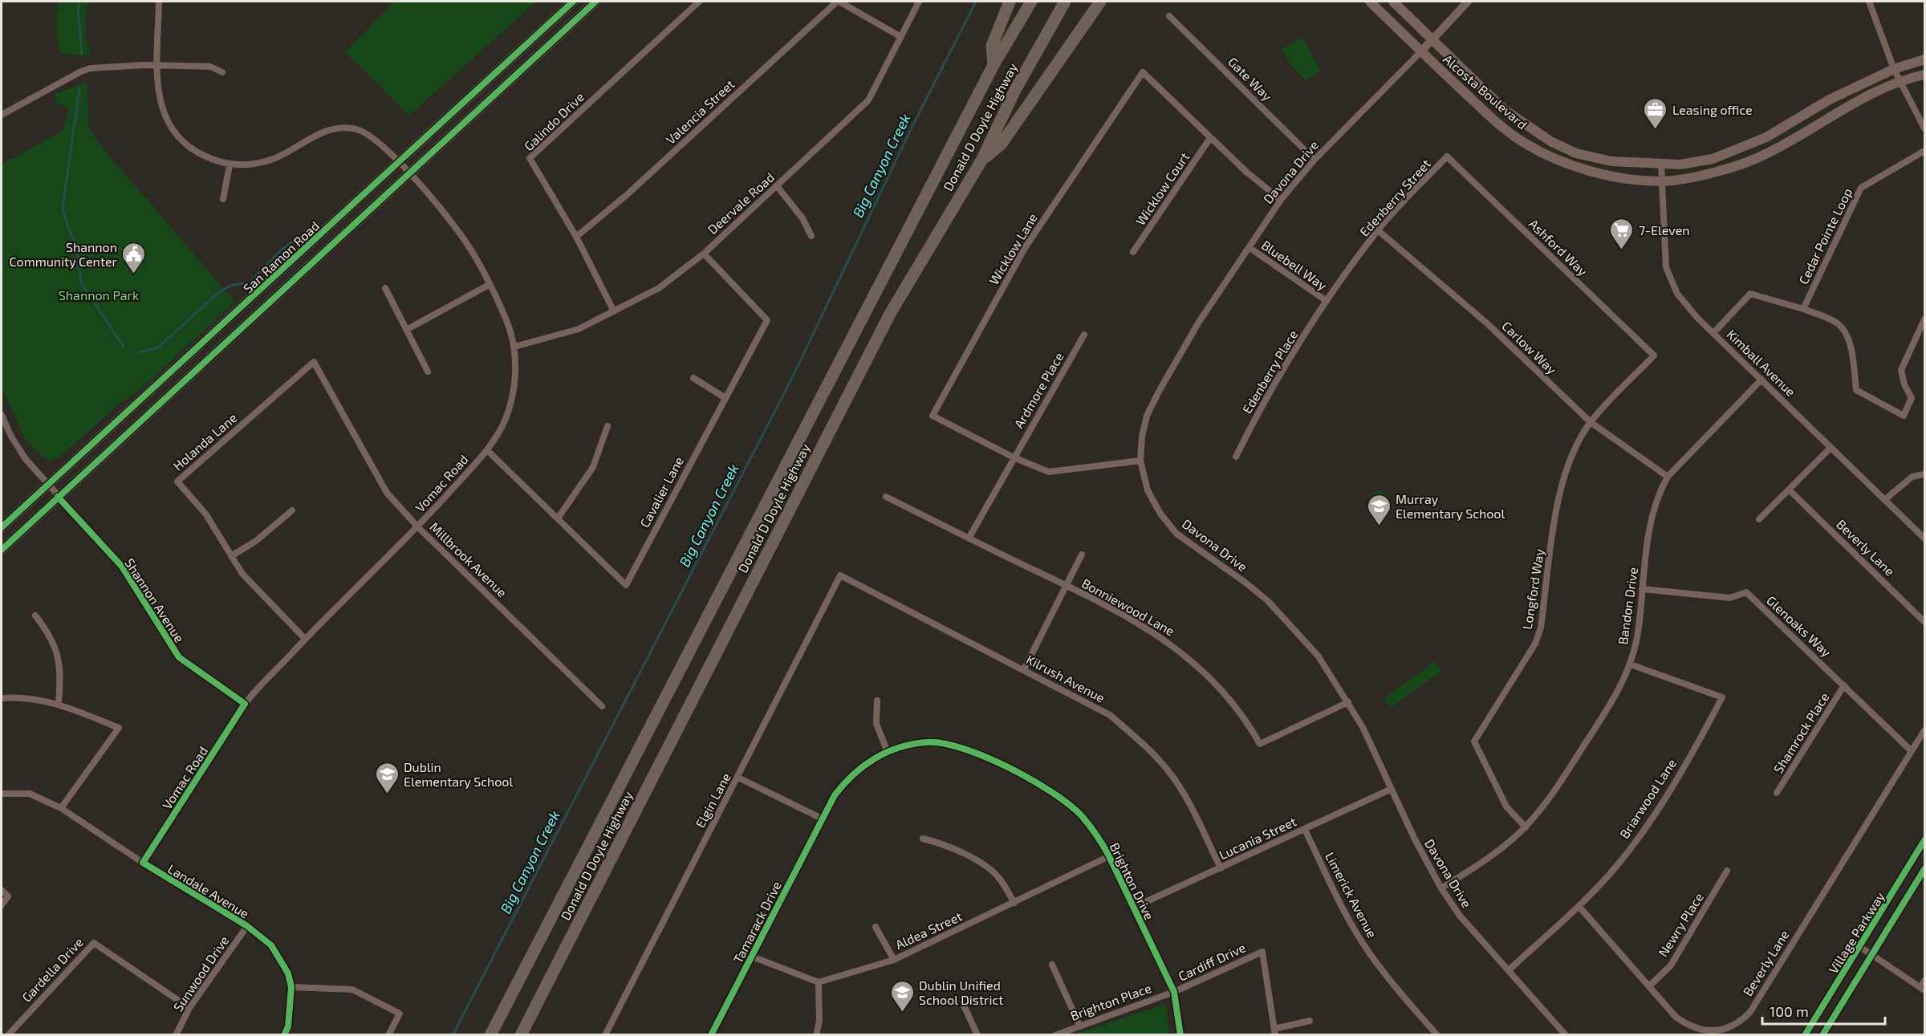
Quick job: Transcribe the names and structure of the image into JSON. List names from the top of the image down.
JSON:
{
  "streets": {
    "highway": ["Donald D Doyle Highway"],
    "main road": ["Alcosta Boulevard", "San Ramon Road"],
    "street": [
      "Gate Way",
      "Valencia Street",
      "Galindo Drive",
      "Davona Drive",
      "Wicklow Court",
      "Edenberry Street",
      "Deervale Road",
      "Cedar Pointe Loop",
      "Ashford Way",
      "Wicklow Lane",
      "Bluebell Way",
      "Carlow Way",
      "Kimball Avenue",
      "Edenberry Place",
      "Ardmore Place",
      "Holanda Lane",
      "Vomac Road",
      "Cavalier Lane",
      "Beverly Lane",
      "Millbrook Avenue",
      "Longford Way",
      "Shannon Avenue",
      "Bandon Drive",
      "Bonniewood Lane",
      "Glenoaks Way",
      "Kilrush Avenue",
      "Shamrock Place",
      "Briarwood Lane",
      "Elgin Lane",
      "Lucania Street",
      "Brighton Drive",
      "Landale Avenue",
      "Limerick Avenue",
      "Tamarack Drive",
      "Newry Place",
      "Aldea Street",
      "Village Parkway",
      "Cardiff Drive",
      "Gardella Drive",
      "Sunwood Drive",
      "Brighton Place"
    ]
  },
  "crossings": [
    ["Gate Way", "Davona Drive"],
    ["Alcosta Boulevard", "Davona Drive"],
    ["Alcosta Boulevard", "Kimball Avenue"],
    ["Valencia Street", "Galindo Drive"],
    ["Valencia Street", "Deervale Road"],
    ["Galindo Drive", "Deervale Road"],
    ["Davona Drive", "Wicklow Lane"],
    ["Davona Drive", "Bluebell Way"],
    ["Davona Drive", "Bandon Drive"],
    ["Davona Drive", "Bonniewood Lane"],
    ["Davona Drive", "Briarwood Lane"],
    ["Davona Drive", "Lucania Street"],
    ["Wicklow Court", "Wicklow Lane"],
    ["Edenberry Street", "Ashford Way"],
    ["Edenberry Street", "Bluebell Way"],
    ["Edenberry Street", "Carlow Way"],
    ["Edenberry Street", "Edenberry Place"],
    ["Deervale Road", "Vomac Road"],
    ["Deervale Road", "Cavalier Lane"],
    ["Ashford Way", "Longford Way"],
    ["Wicklow Lane", "Ardmore Place"],
    ["San Ramon Road", "Vomac Road"],
    ["San Ramon Road", "Shannon Avenue"],
    ["Bluebell Way", "Edenberry Place"],
    ["Carlow Way", "Longford Way"],
    ["Carlow Way", "Bandon Drive"],
    ["Kimball Avenue", "Bandon Drive"],
    ["Ardmore Place", "Bonniewood Lane"],
    ["Holanda Lane", "Vomac Road"],
    ["Holanda Lane", "Millbrook Avenue"],
    ["Vomac Road", "Cavalier Lane"],
    ["Vomac Road", "Millbrook Avenue"],
    ["Vomac Road", "Shannon Avenue"],
    ["Vomac Road", "Landale Avenue"],
    ["Beverly Lane", "Glenoaks Way"],
    ["Beverly Lane", "Briarwood Lane"],
    ["Beverly Lane", "Newry Place"],
    ["Longford Way", "Bandon Drive"],
    ["Bandon Drive", "Glenoaks Way"],
    ["Bandon Drive", "Briarwood Lane"],
    ["Glenoaks Way", "Shamrock Place"],
    ["Kilrush Avenue", "Elgin Lane"],
    ["Kilrush Avenue", "Lucania Street"],
    ["Lucania Street", "Brighton Drive"],
    ["Lucania Street", "Limerick Avenue"],
    ["Brighton Drive", "Tamarack Drive"],
    ["Brighton Drive", "Aldea Street"],
    ["Brighton Drive", "Cardiff Drive"],
    ["Brighton Drive", "Brighton Place"],
    ["Landale Avenue", "Sunwood Drive"],
    ["Cardiff Drive", "Brighton Place"],
    ["Gardella Drive", "Sunwood Drive"]
  ],
  "water": ["Big Canyon Creek"],
  "parks": ["Shannon Park"],
  "places": {
    "office": ["Leasing office"],
    "supermarket": ["7-Eleven"],
    "public building": ["Shannon Community Center"],
    "school or university": ["Murray Elementary School", "Dublin Elementary School", "Dublin Unified School District"]
  },
  "scale_bar": "100 m"
}
